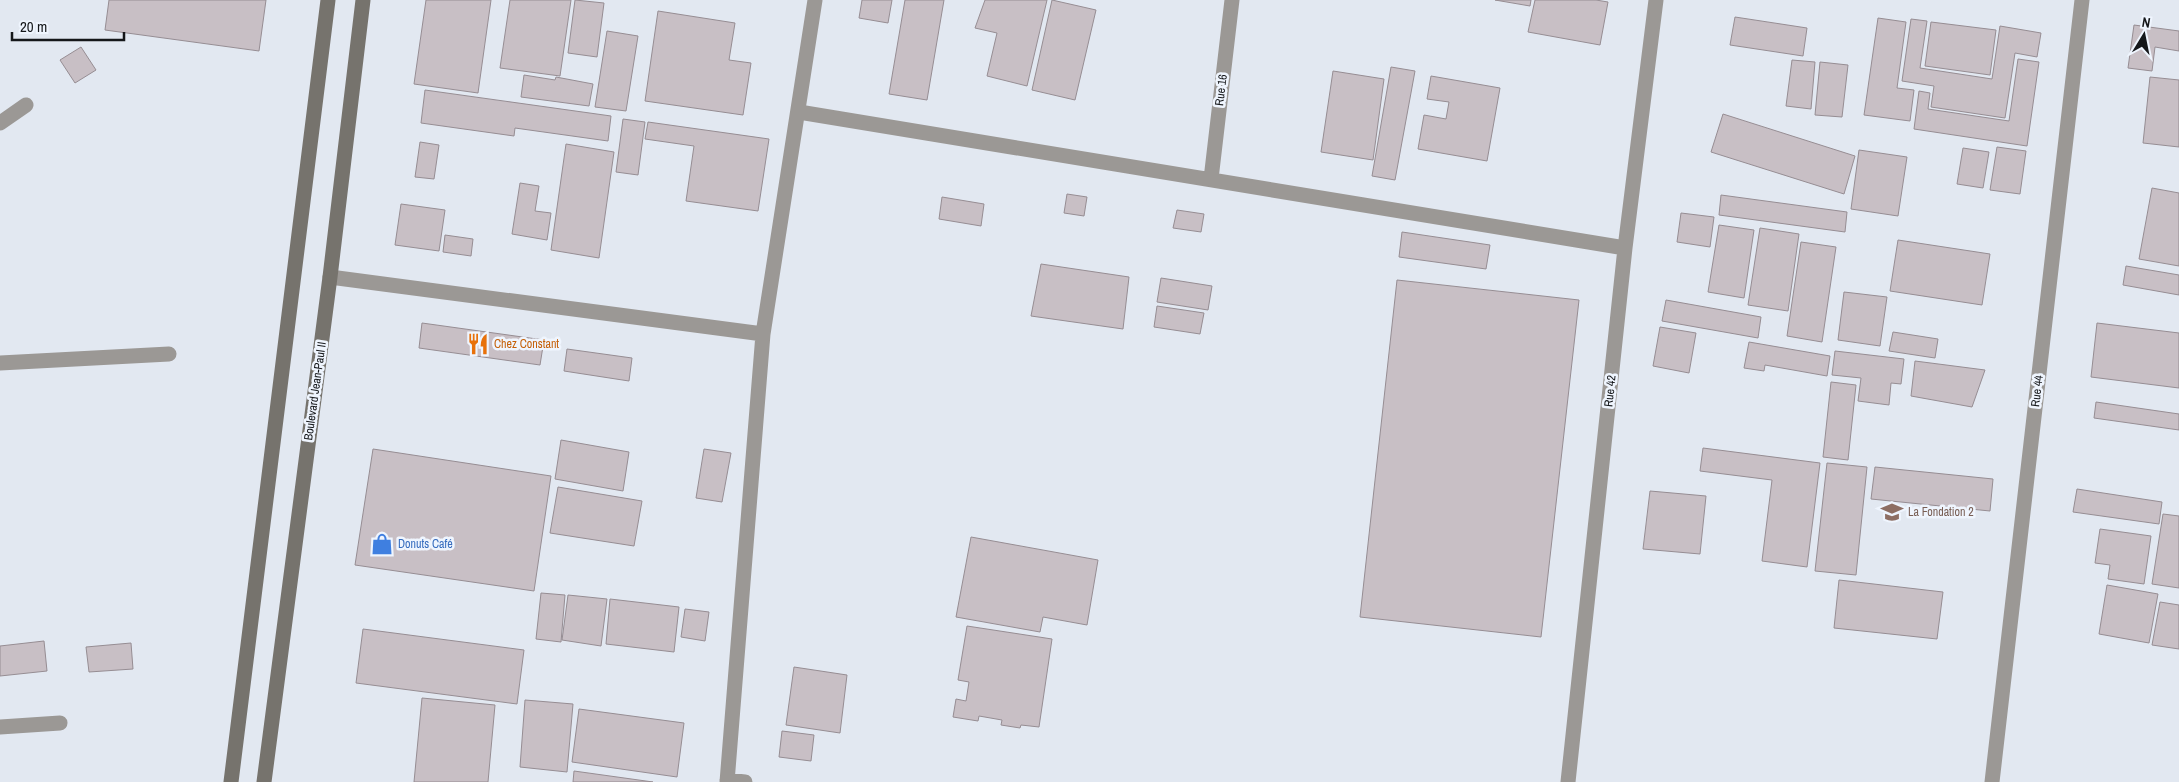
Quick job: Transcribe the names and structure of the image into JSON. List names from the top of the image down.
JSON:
{
  "streets": {
    "main road": ["Boulevard Jean-Paul II"],
    "street": ["Rue 16", "Rue 42", "Rue 44"]
  },
  "places": {
    "restaurant": ["Chez Constant"],
    "school or university": ["La Fondation 2"],
    "shop": ["Donuts Café"]
  },
  "scale_bar": "20 m",
  "north": "top"
}
